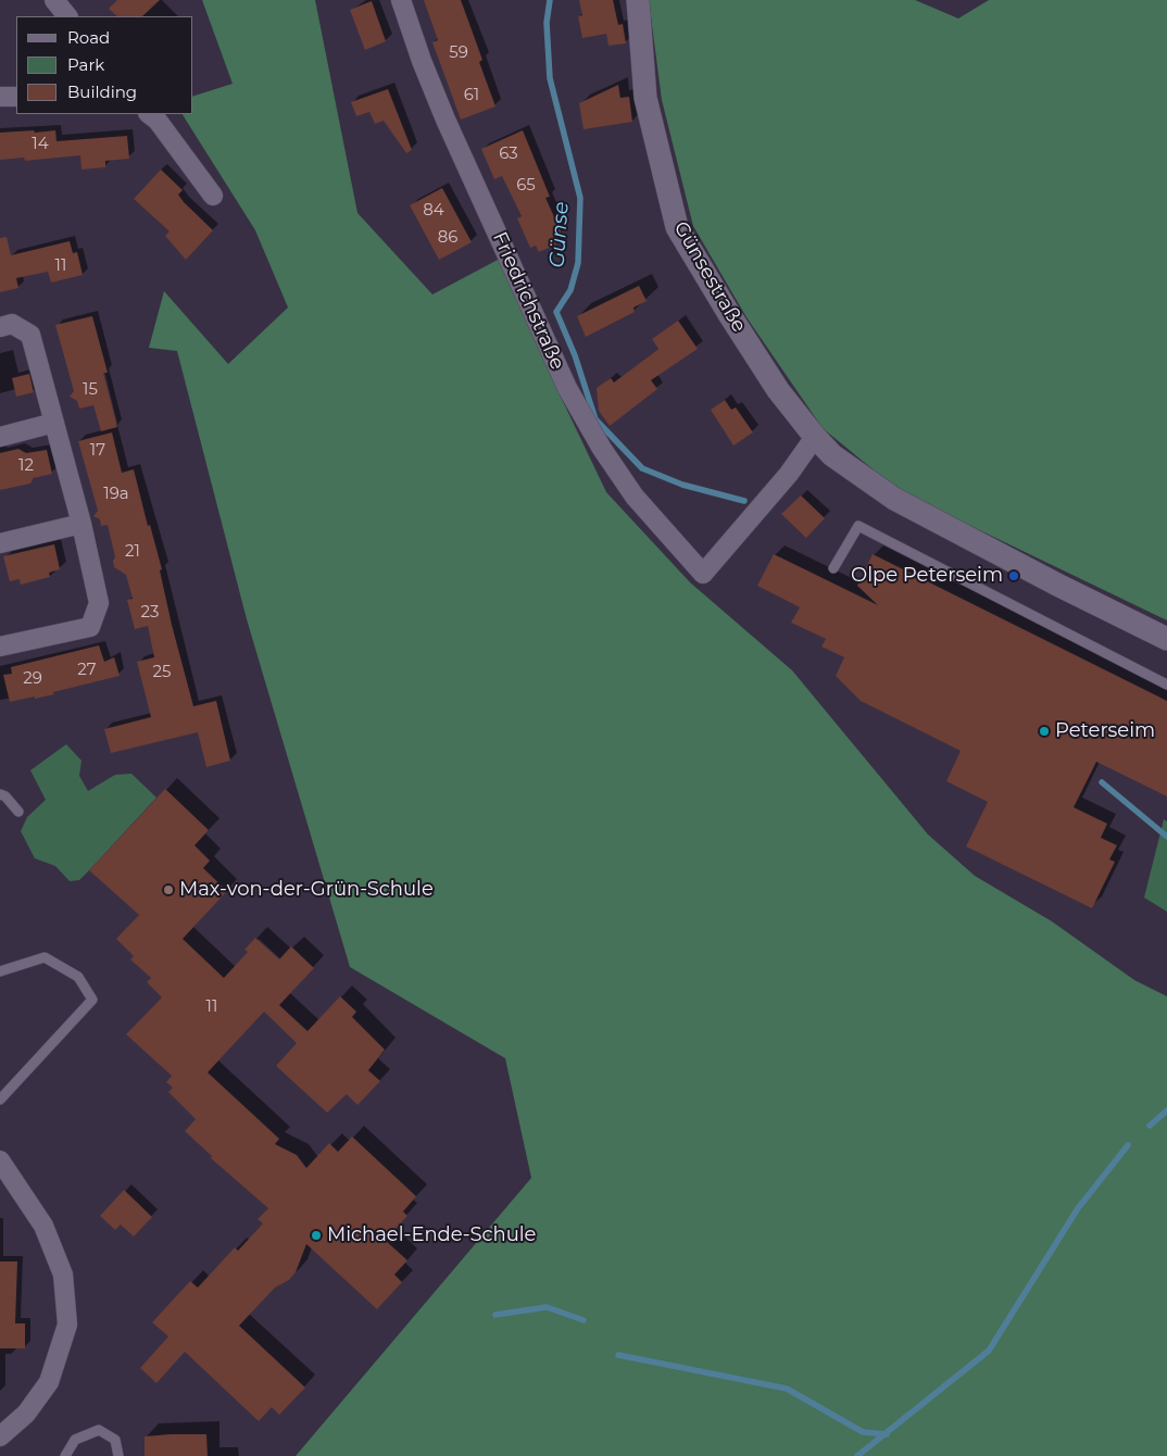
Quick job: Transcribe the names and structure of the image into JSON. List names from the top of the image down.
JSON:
{
  "streets": {
    "street": ["Günsestraße", "Friedrichstraße"]
  },
  "crossings": [
    ["Günsestraße", "Friedrichstraße"]
  ],
  "water": ["Günse"],
  "places": [
    "Olpe Peterseim",
    "Peterseim",
    "Max-von-der-Grün-Schule",
    "Michael-Ende-Schule"
  ],
  "house_numbers": [
    "59",
    "61",
    "14",
    "63",
    "65",
    "84",
    "86",
    "11",
    "15",
    "17",
    "12",
    "19a",
    "21",
    "23",
    "27",
    "25",
    "29",
    "11"
  ],
  "legend": ["Road", "Park", "Building"]
}
